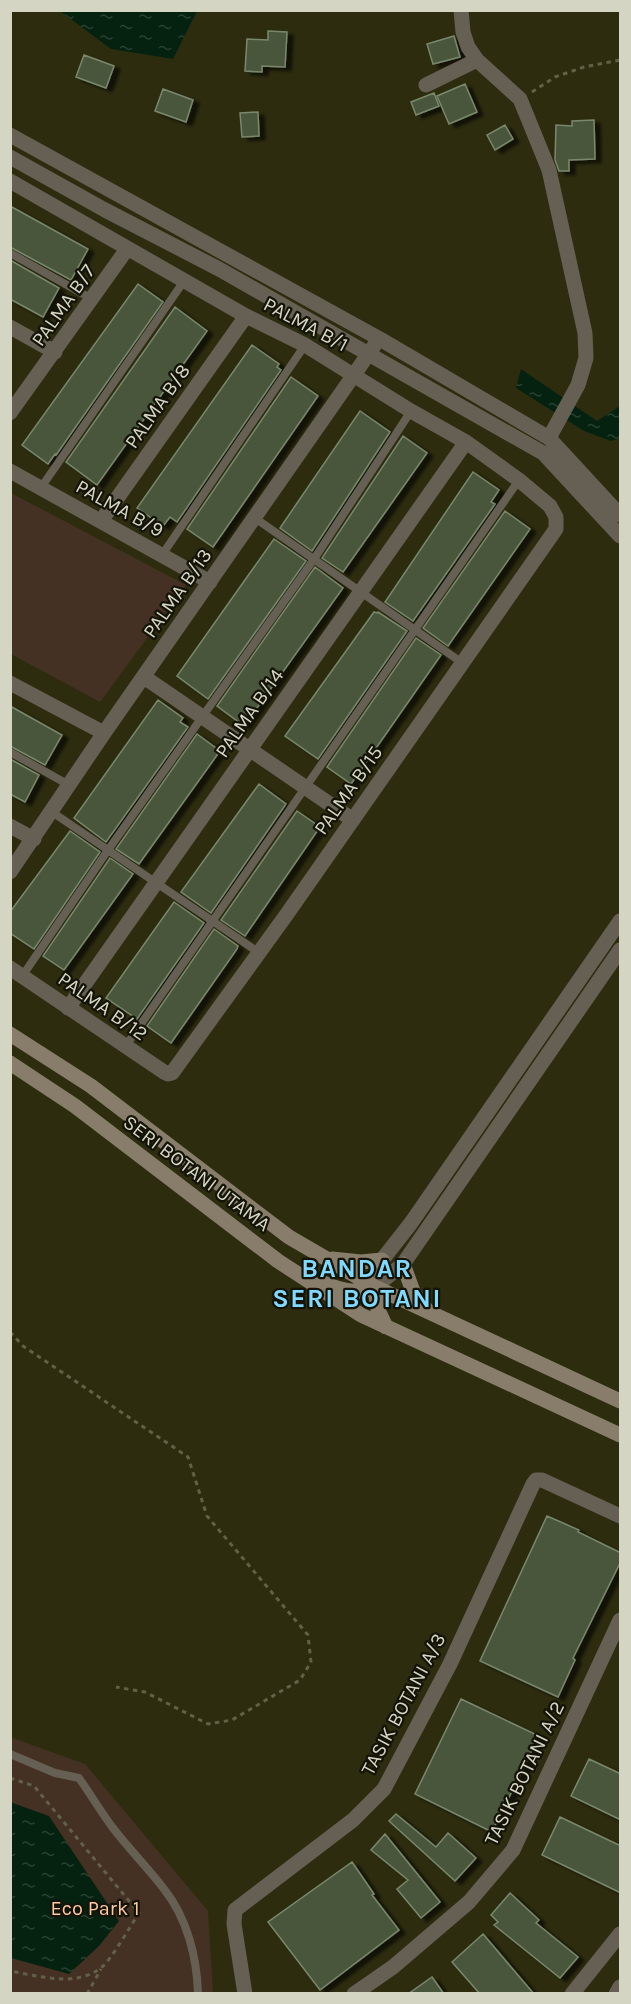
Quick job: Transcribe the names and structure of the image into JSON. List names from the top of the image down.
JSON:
{
  "streets": {
    "main road": ["SERI BOTANI UTAMA"],
    "street": [
      "PALMA B/7",
      "PALMA B/1",
      "PALMA B/8",
      "PALMA B/9",
      "PALMA B/13",
      "PALMA B/14",
      "PALMA B/15",
      "PALMA B/12",
      "TASIK BOTANI A/3",
      "TASIK BOTANI A/2"
    ]
  },
  "crossings": [
    ["PALMA B/7", "PALMA B/1"],
    ["PALMA B/1", "PALMA B/8"],
    ["PALMA B/1", "PALMA B/13"],
    ["PALMA B/1", "PALMA B/14"],
    ["PALMA B/1", "PALMA B/15"],
    ["PALMA B/8", "PALMA B/9"],
    ["PALMA B/9", "PALMA B/13"],
    ["PALMA B/14", "PALMA B/12"],
    ["PALMA B/15", "PALMA B/12"]
  ],
  "districts": ["BANDAR SERI BOTANI"],
  "parks": ["Eco Park 1"]
}
